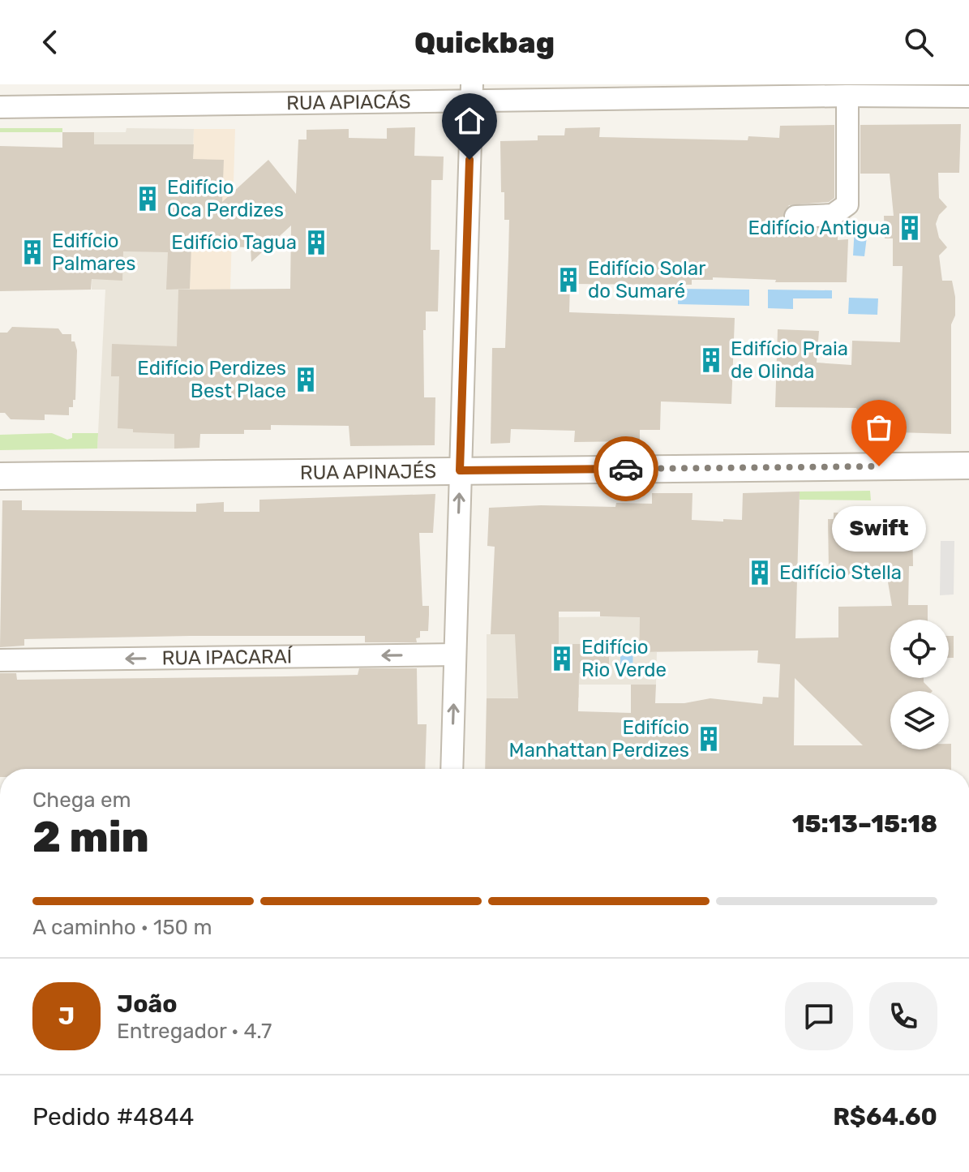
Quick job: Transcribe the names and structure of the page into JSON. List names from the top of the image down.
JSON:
{
  "streets": {
    "street": ["RUA APIACÁS", "RUA APINAJÉS", "RUA IPACARAÍ"]
  },
  "one_way": ["RUA IPACARAÍ"],
  "places": {
    "building": [
      "Edifício Oca Perdizes",
      "Edifício Antigua",
      "Edifício Tagua",
      "Edifício Palmares",
      "Edifício Solar do Sumaré",
      "Edifício Praia de Olinda",
      "Edifício Perdizes Best Place",
      "Edifício Stella",
      "Edifício Rio Verde",
      "Edifício Manhattan Perdizes"
    ],
    "other": ["Swift"]
  },
  "page": {
    "header": "Quickbag",
    "bubble": "Swift",
    "heading": ["2 min", "Chega em", "15:13–15:18"],
    "panel": [
      "João",
      "Entregador · 4.7",
      "Pedido #4844",
      "R$64.60"
    ],
    "bar": "A caminho · 150 m",
    "round": "J"
  }
}
